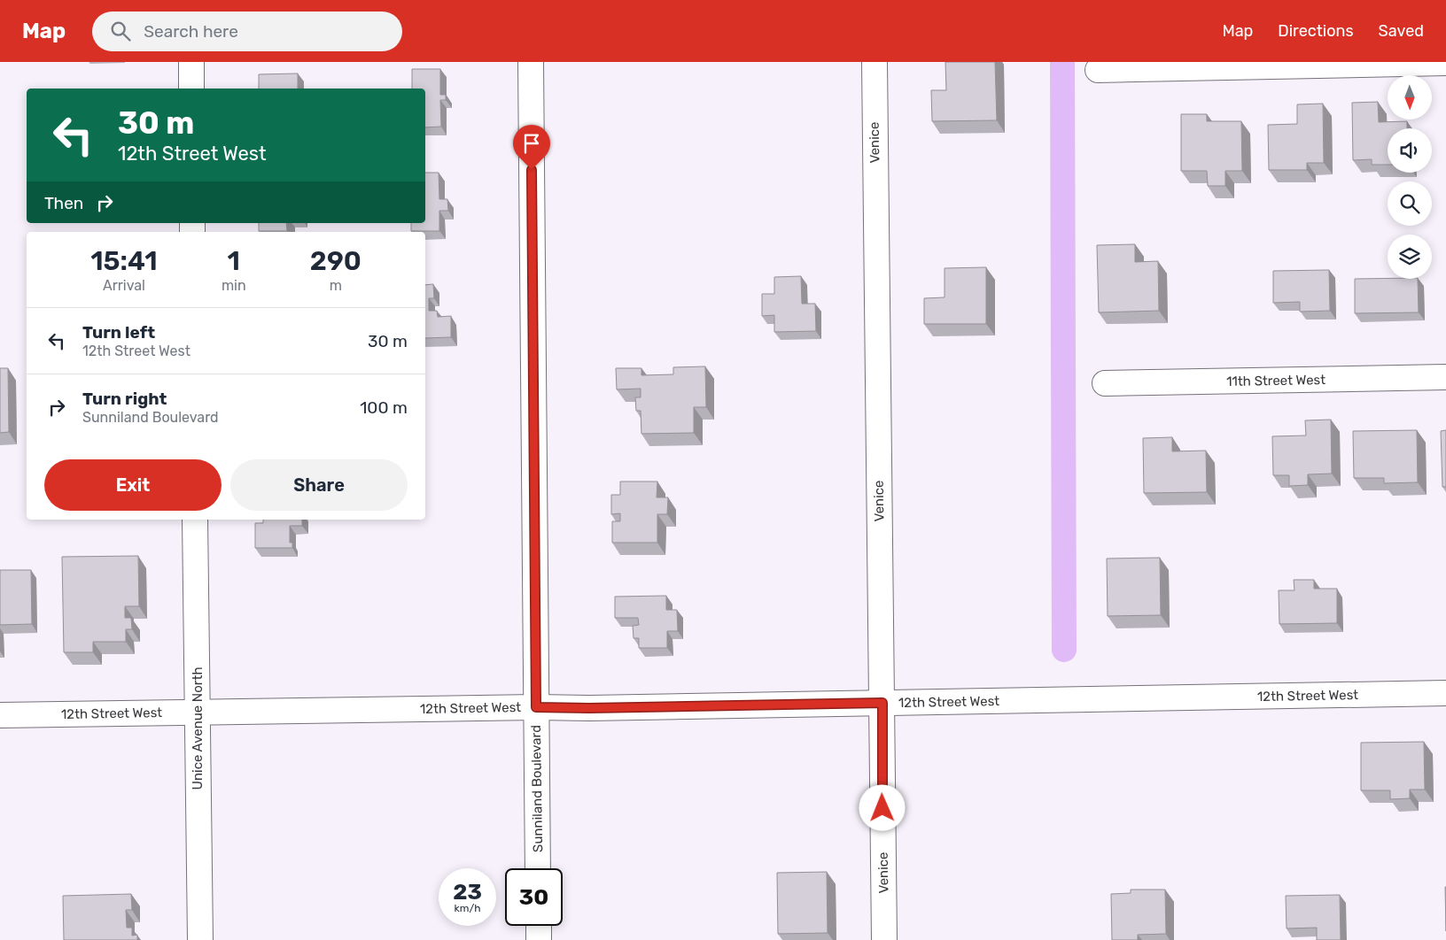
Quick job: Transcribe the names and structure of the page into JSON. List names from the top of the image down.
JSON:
{
  "streets": {
    "street": [
      "Venice",
      "11th Street West",
      "12th Street West",
      "Unice Avenue North",
      "Sunniland Boulevard"
    ]
  },
  "crossings": [
    ["Venice", "12th Street West"],
    ["12th Street West", "Unice Avenue North"],
    ["12th Street West", "Sunniland Boulevard"]
  ],
  "north": "bottom",
  "page": {
    "header": "Map",
    "search": "Search here",
    "nav": ["Map", "Directions", "Saved"],
    "turn": ["30 m", "12th Street West"],
    "then": "Then",
    "eta": [
      "15:41",
      "Arrival",
      "1",
      "min",
      "290",
      "m"
    ],
    "list": [
      {
        "name": "Turn left",
        "note": "12th Street West",
        "value": "30 m"
      },
      {
        "name": "Turn right",
        "note": "Sunniland Boulevard",
        "value": "100 m"
      }
    ],
    "buttons": ["Exit", "Share"],
    "speed": "23 km/h",
    "limit": "30"
  }
}
